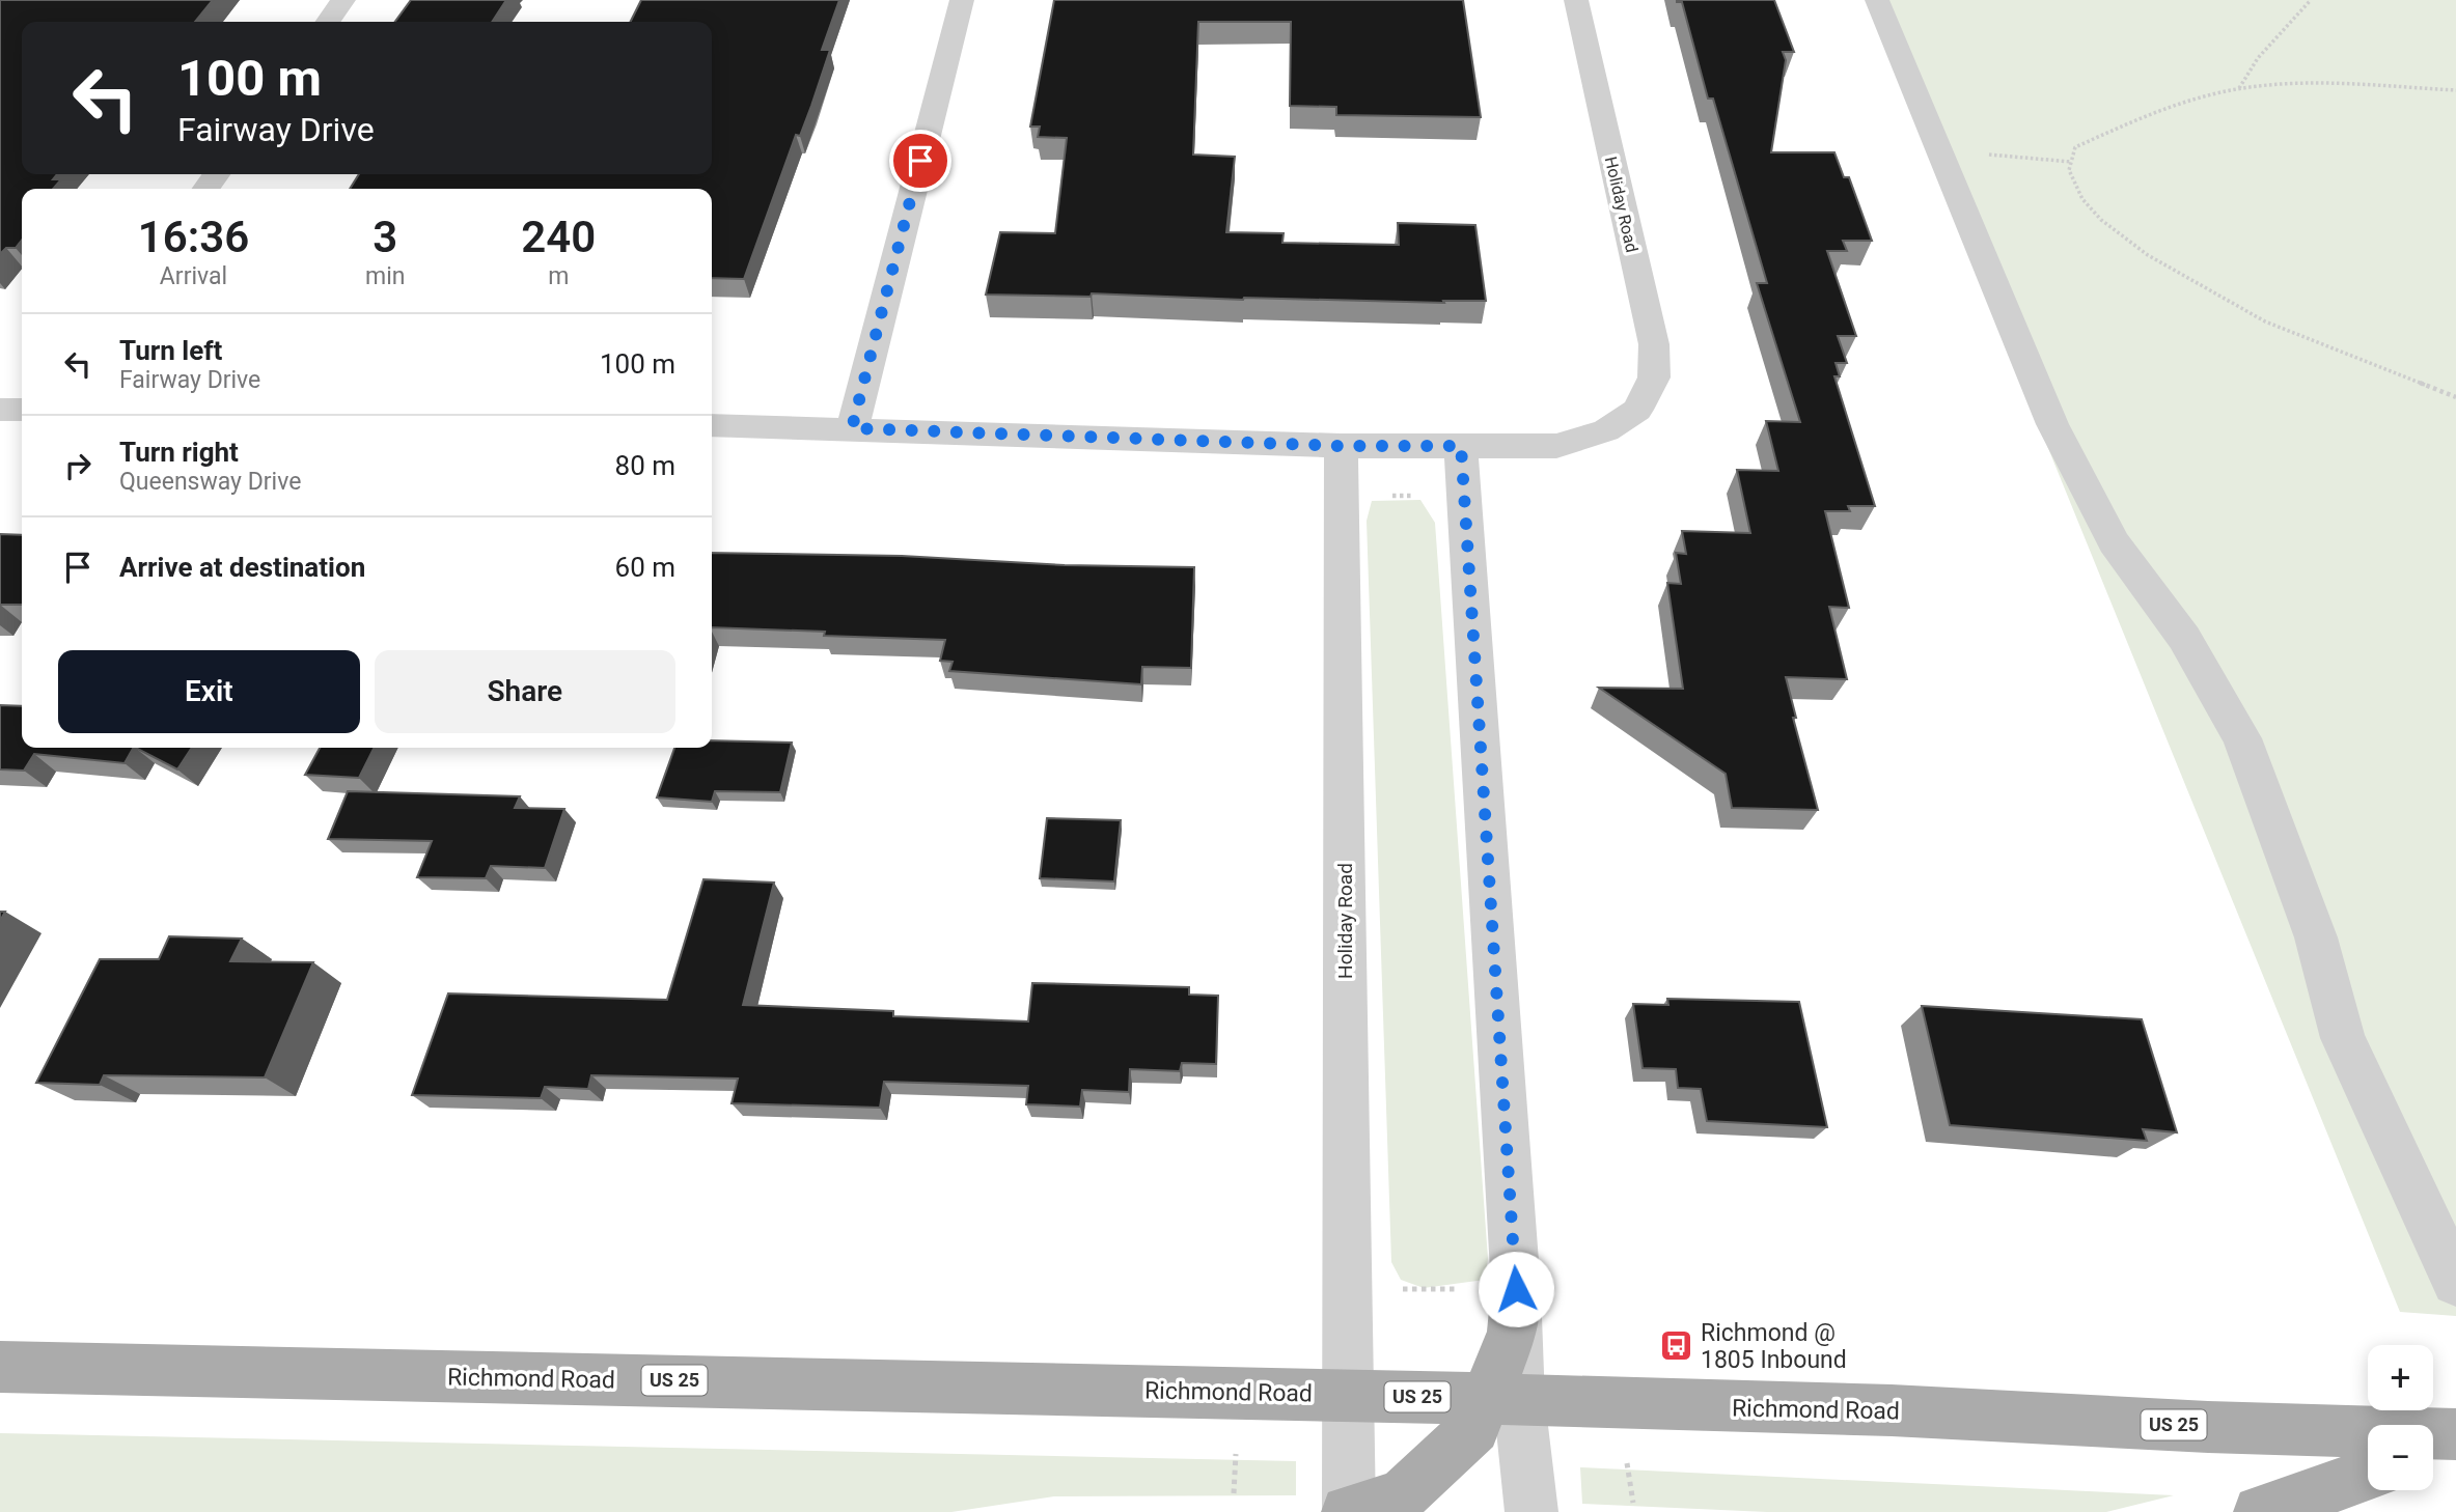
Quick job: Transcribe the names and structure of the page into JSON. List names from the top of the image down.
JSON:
{
  "streets": {
    "main road": ["Richmond Road", "US 25"],
    "street": ["Holiday Road"]
  },
  "crossings": [
    ["Holiday Road", "Richmond Road"]
  ],
  "places": {
    "bus stop": ["Richmond @ 1805 Inbound"]
  },
  "page": {
    "turn": ["100 m", "Fairway Drive"],
    "eta": [
      "16:36",
      "Arrival",
      "3",
      "min",
      "240",
      "m"
    ],
    "list": [
      {
        "name": "Turn left",
        "note": "Fairway Drive",
        "value": "100 m"
      },
      {
        "name": "Turn right",
        "note": "Queensway Drive",
        "value": "80 m"
      },
      {
        "name": "Arrive at destination",
        "value": "60 m"
      }
    ],
    "buttons": ["Exit", "Share"],
    "map_buttons": ["+", "−"]
  }
}
